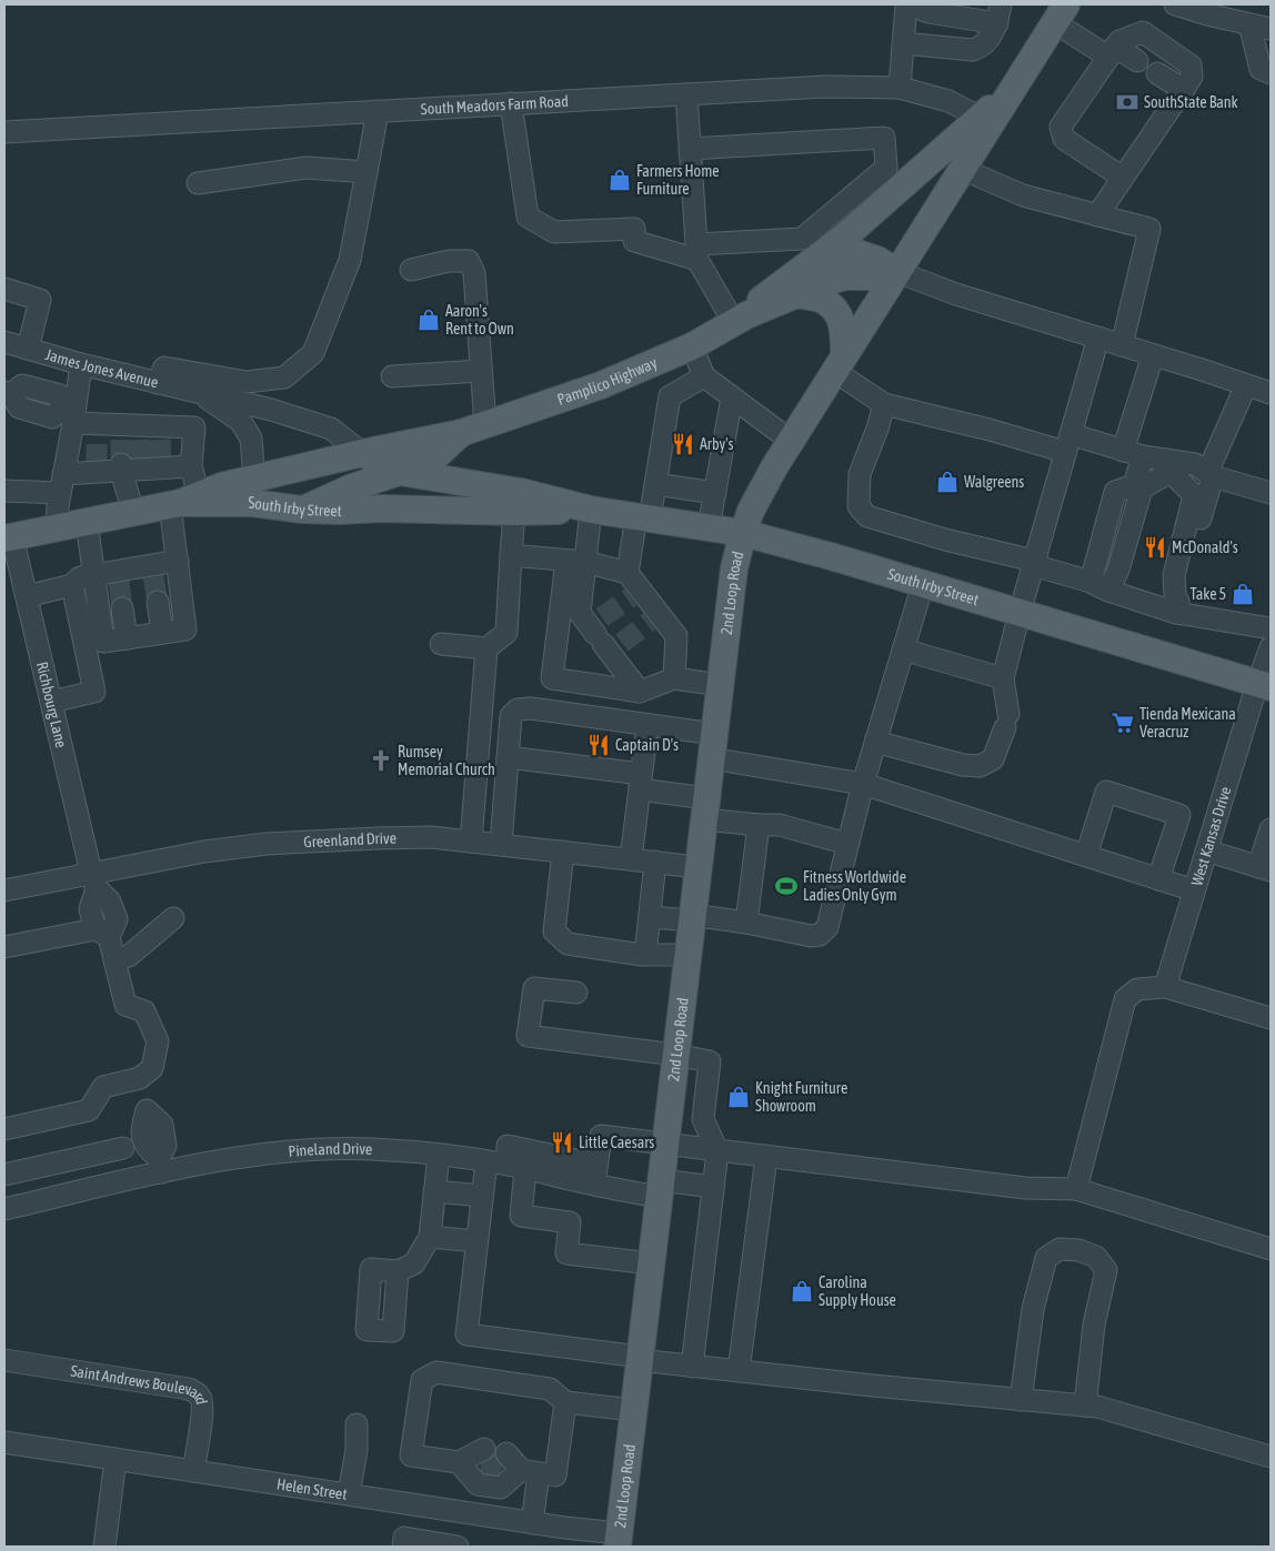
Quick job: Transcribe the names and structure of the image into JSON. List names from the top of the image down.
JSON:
{
  "streets": {
    "main road": ["Pamplico Highway", "South Irby Street", "2nd Loop Road"],
    "street": [
      "South Meadors Farm Road",
      "James Jones Avenue",
      "Richbourg Lane",
      "West Kansas Drive",
      "Greenland Drive",
      "Pineland Drive",
      "Saint Andrews Boulevard",
      "Helen Street"
    ]
  },
  "crossings": [
    ["South Meadors Farm Road", "Pamplico Highway"],
    ["James Jones Avenue", "Pamplico Highway"],
    ["James Jones Avenue", "South Irby Street"],
    ["Pamplico Highway", "South Irby Street"],
    ["Pamplico Highway", "2nd Loop Road"],
    ["South Irby Street", "2nd Loop Road"],
    ["South Irby Street", "Richbourg Lane"],
    ["South Irby Street", "West Kansas Drive"],
    ["2nd Loop Road", "Greenland Drive"],
    ["2nd Loop Road", "Pineland Drive"],
    ["2nd Loop Road", "Helen Street"],
    ["Richbourg Lane", "Greenland Drive"],
    ["Saint Andrews Boulevard", "Helen Street"]
  ],
  "places": {
    "bank": ["SouthState Bank"],
    "shop": [
      "Farmers Home Furniture",
      "Aaron's Rent to Own",
      "Walgreens",
      "Take 5",
      "Knight Furniture Showroom",
      "Carolina Supply House"
    ],
    "restaurant": [
      "Arby's",
      "McDonald's",
      "Captain D's",
      "Little Caesars"
    ],
    "supermarket": ["Tienda Mexicana Veracruz"],
    "church": ["Rumsey Memorial Church"],
    "sports": ["Fitness Worldwide Ladies Only Gym"]
  }
}
